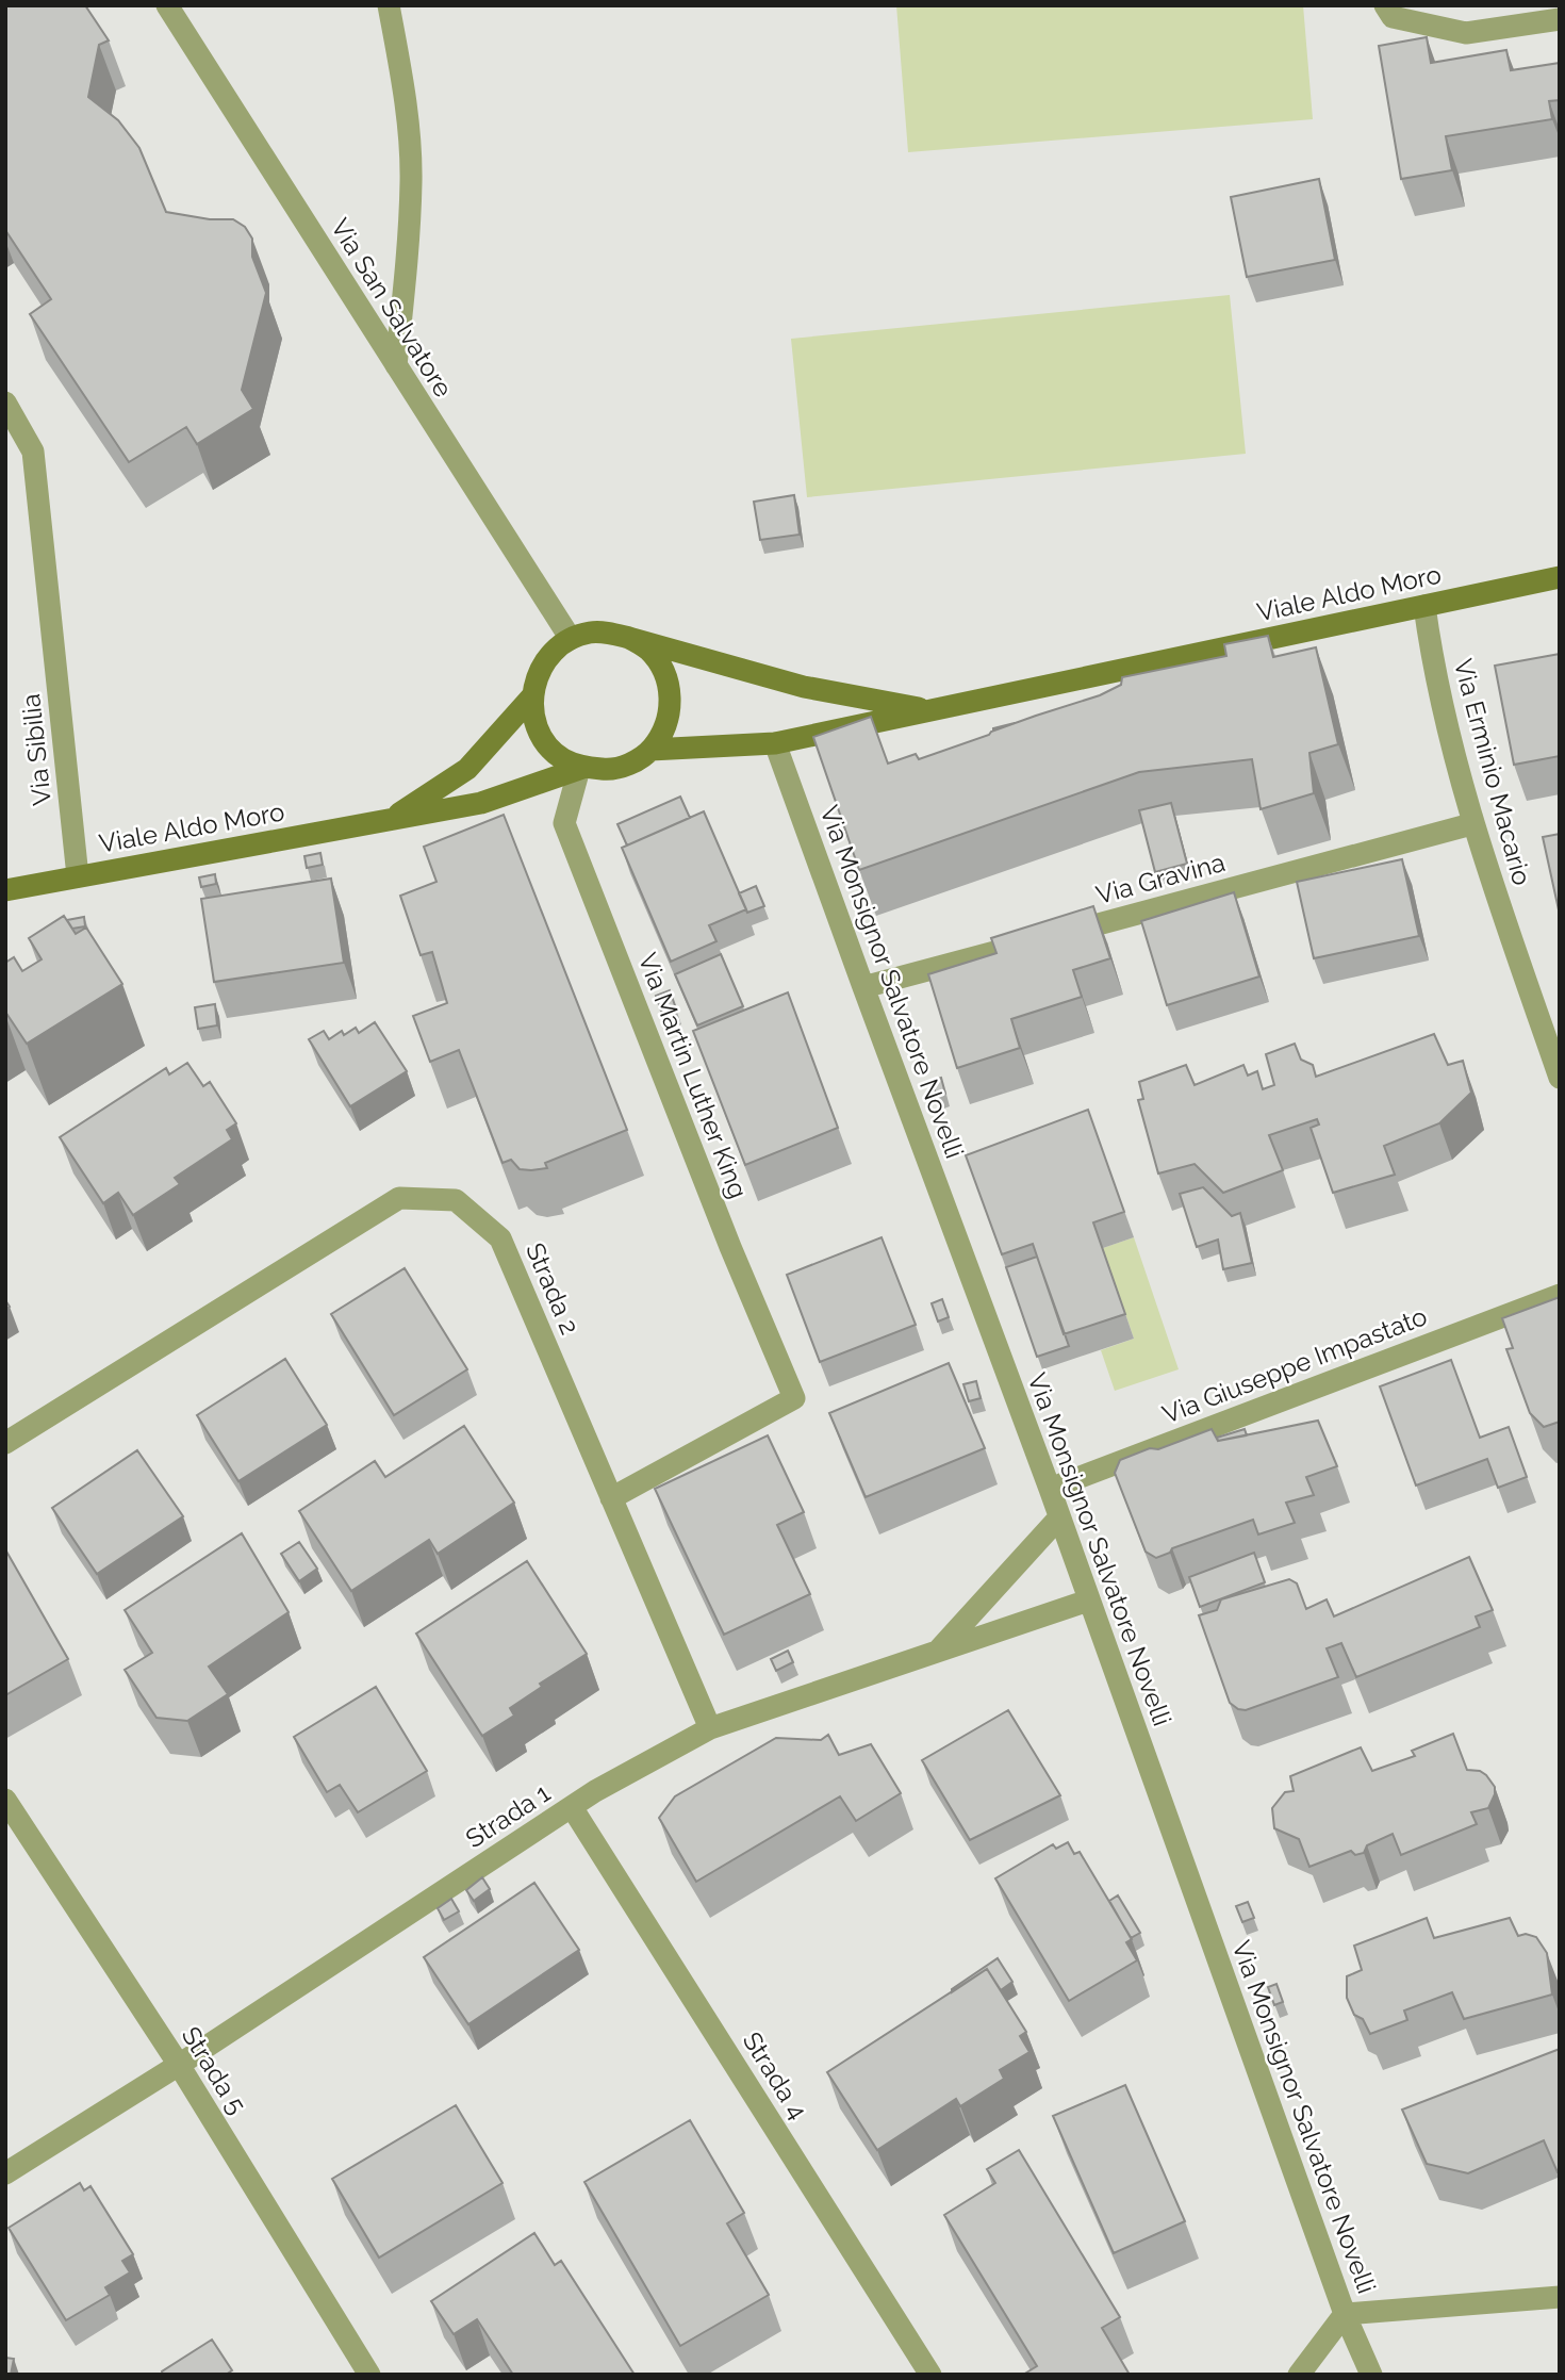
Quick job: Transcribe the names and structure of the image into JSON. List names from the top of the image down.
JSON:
{
  "streets": {
    "main road": ["Viale Aldo Moro"],
    "street": [
      "Via San Salvatore",
      "Via Sibilia",
      "Via Erminio Macario",
      "Via Gravina",
      "Via Monsignor Salvatore Novelli",
      "Via Martin Luther King",
      "Strada 2",
      "Via Giuseppe Impastato",
      "Strada 1",
      "Strada 5",
      "Strada 4"
    ]
  },
  "crossings": [
    ["Via San Salvatore", "Viale Aldo Moro"],
    ["Via San Salvatore", "Via Martin Luther King"],
    ["Viale Aldo Moro", "Via Sibilia"],
    ["Viale Aldo Moro", "Via Erminio Macario"],
    ["Viale Aldo Moro", "Via Monsignor Salvatore Novelli"],
    ["Viale Aldo Moro", "Via Martin Luther King"],
    ["Via Erminio Macario", "Via Gravina"],
    ["Via Gravina", "Via Monsignor Salvatore Novelli"],
    ["Via Monsignor Salvatore Novelli", "Via Giuseppe Impastato"],
    ["Via Monsignor Salvatore Novelli", "Strada 1"],
    ["Via Martin Luther King", "Strada 2"],
    ["Strada 2", "Strada 1"],
    ["Strada 1", "Strada 5"],
    ["Strada 1", "Strada 4"]
  ]
}
